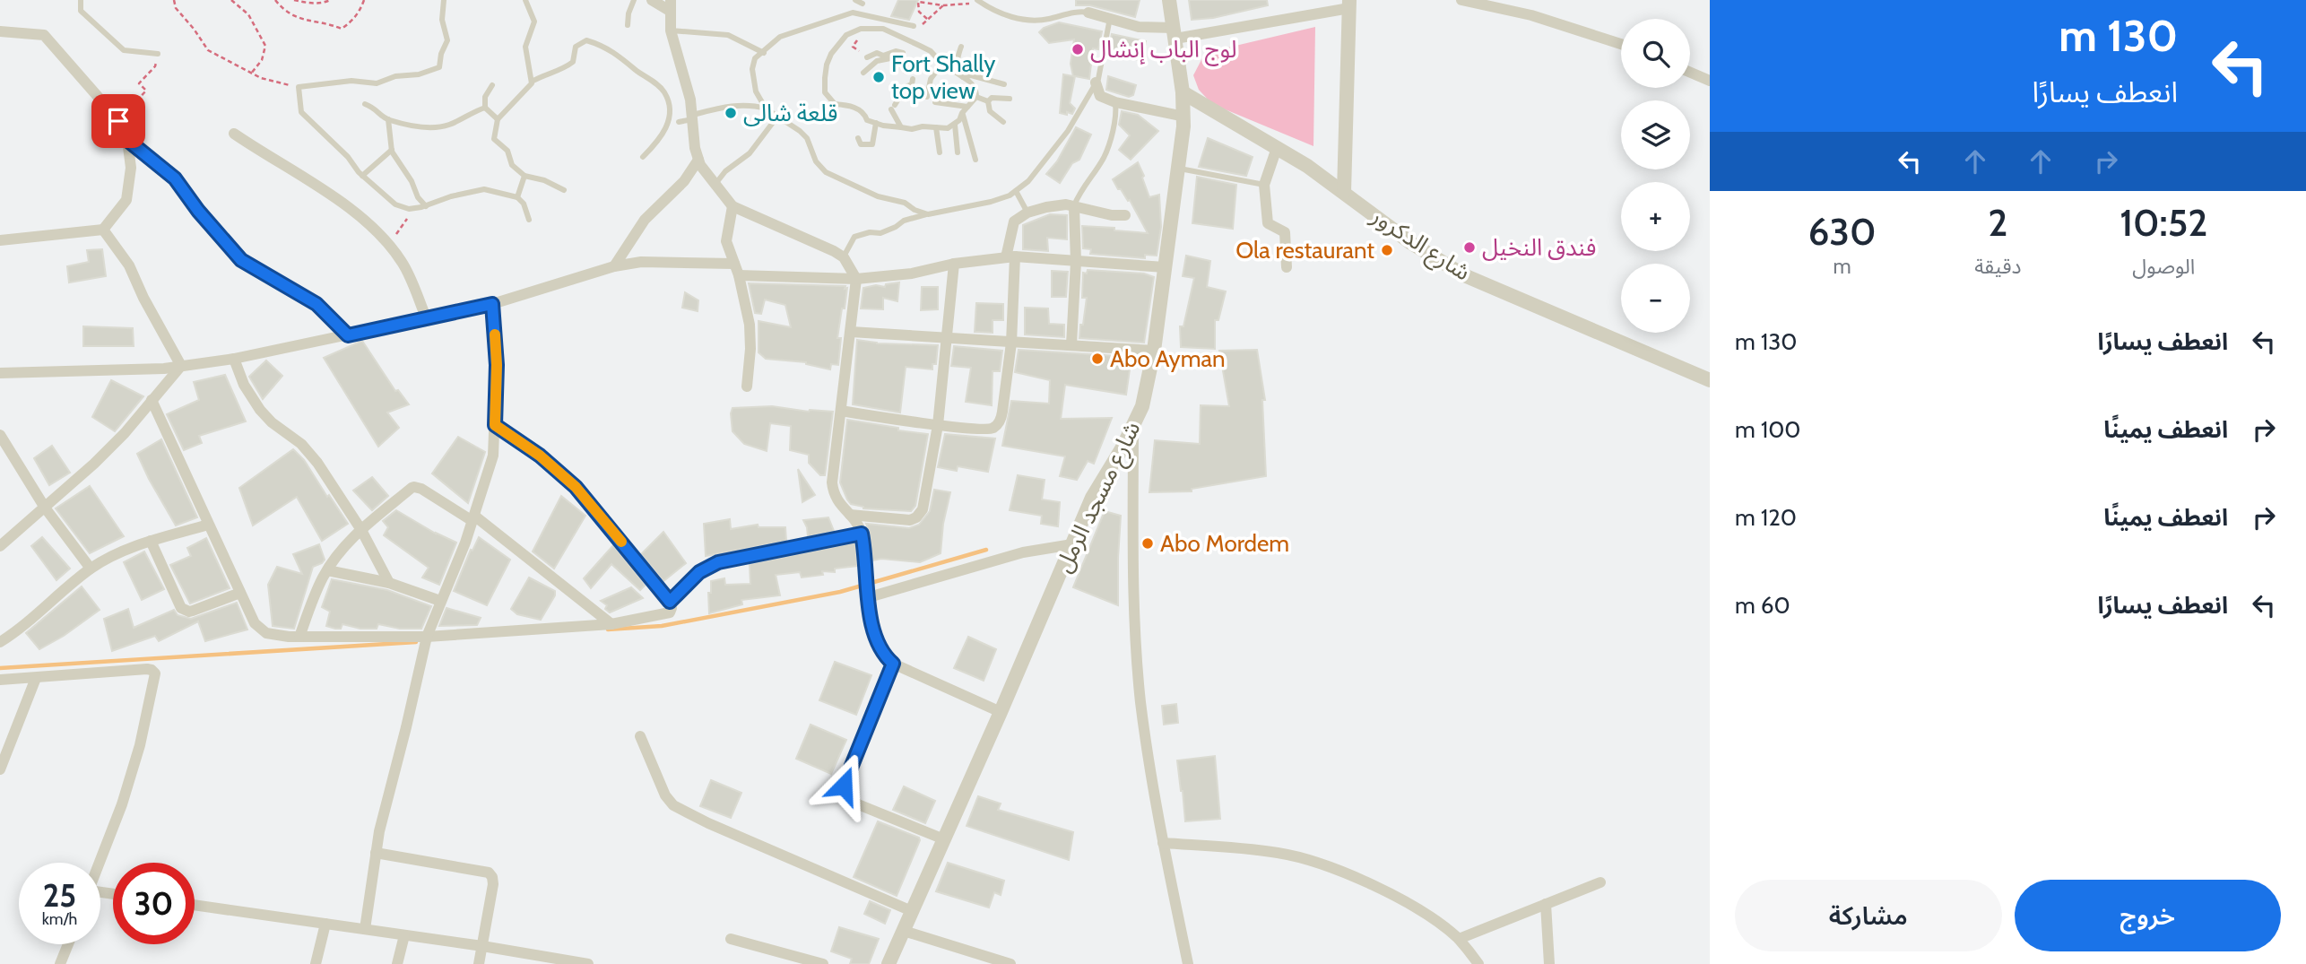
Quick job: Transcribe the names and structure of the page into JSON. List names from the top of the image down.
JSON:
{
  "streets": {
    "street": ["شارع الدكرور", "شارع مسجد الرمل"]
  },
  "crossings": [
    ["شارع الدكرور", "شارع مسجد الرمل"]
  ],
  "places": [
    "لوج الباب إنشال",
    "Fort Shally top view",
    "قلعة شالى",
    "فندق النخيل",
    "Ola restaurant",
    "Abo Ayman",
    "Abo Mordem"
  ],
  "page": {
    "turn": ["130 m", "انعطف يسارًا"],
    "map_buttons": ["+", "−"],
    "eta": [
      "10:52",
      "الوصول",
      "2",
      "دقيقة",
      "630",
      "m"
    ],
    "list": [
      {
        "name": "انعطف يسارًا",
        "value": "130 m"
      },
      {
        "name": "انعطف يمينًا",
        "value": "100 m"
      },
      {
        "name": "انعطف يمينًا",
        "value": "120 m"
      },
      {
        "name": "انعطف يسارًا",
        "value": "60 m"
      }
    ],
    "speed": "25 km/h",
    "limit": "30",
    "buttons": ["خروج", "مشاركة"]
  }
}
